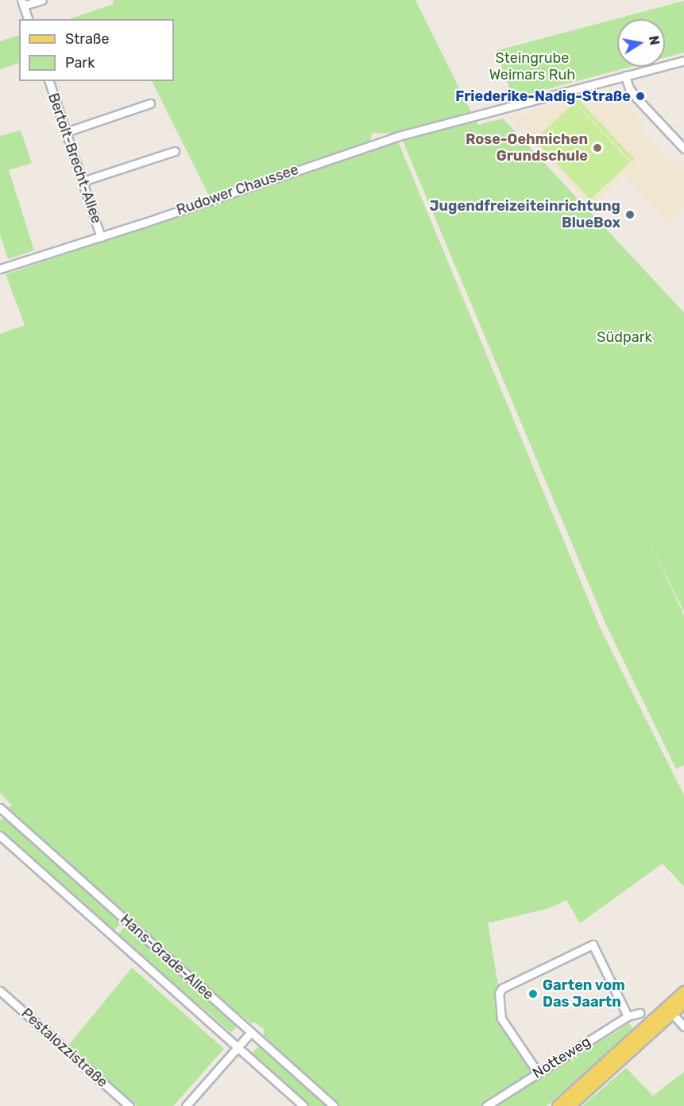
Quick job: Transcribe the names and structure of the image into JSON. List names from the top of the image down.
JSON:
{
  "streets": {
    "street": [
      "Bertolt-Brecht-Allee",
      "Rudower Chaussee",
      "Hans-Grade-Allee",
      "Pestalozzistraße",
      "Notteweg"
    ]
  },
  "crossings": [
    ["Bertolt-Brecht-Allee", "Rudower Chaussee"]
  ],
  "parks": ["Steingrube Weimars Ruh", "Südpark"],
  "places": [
    "Friederike-Nadig-Straße",
    "Rose-Oehmichen Grundschule",
    "Jugendfreizeiteinrichtung BlueBox",
    "Garten vom Das Jaartn"
  ],
  "legend": ["Straße", "Park"],
  "north": "right"
}
